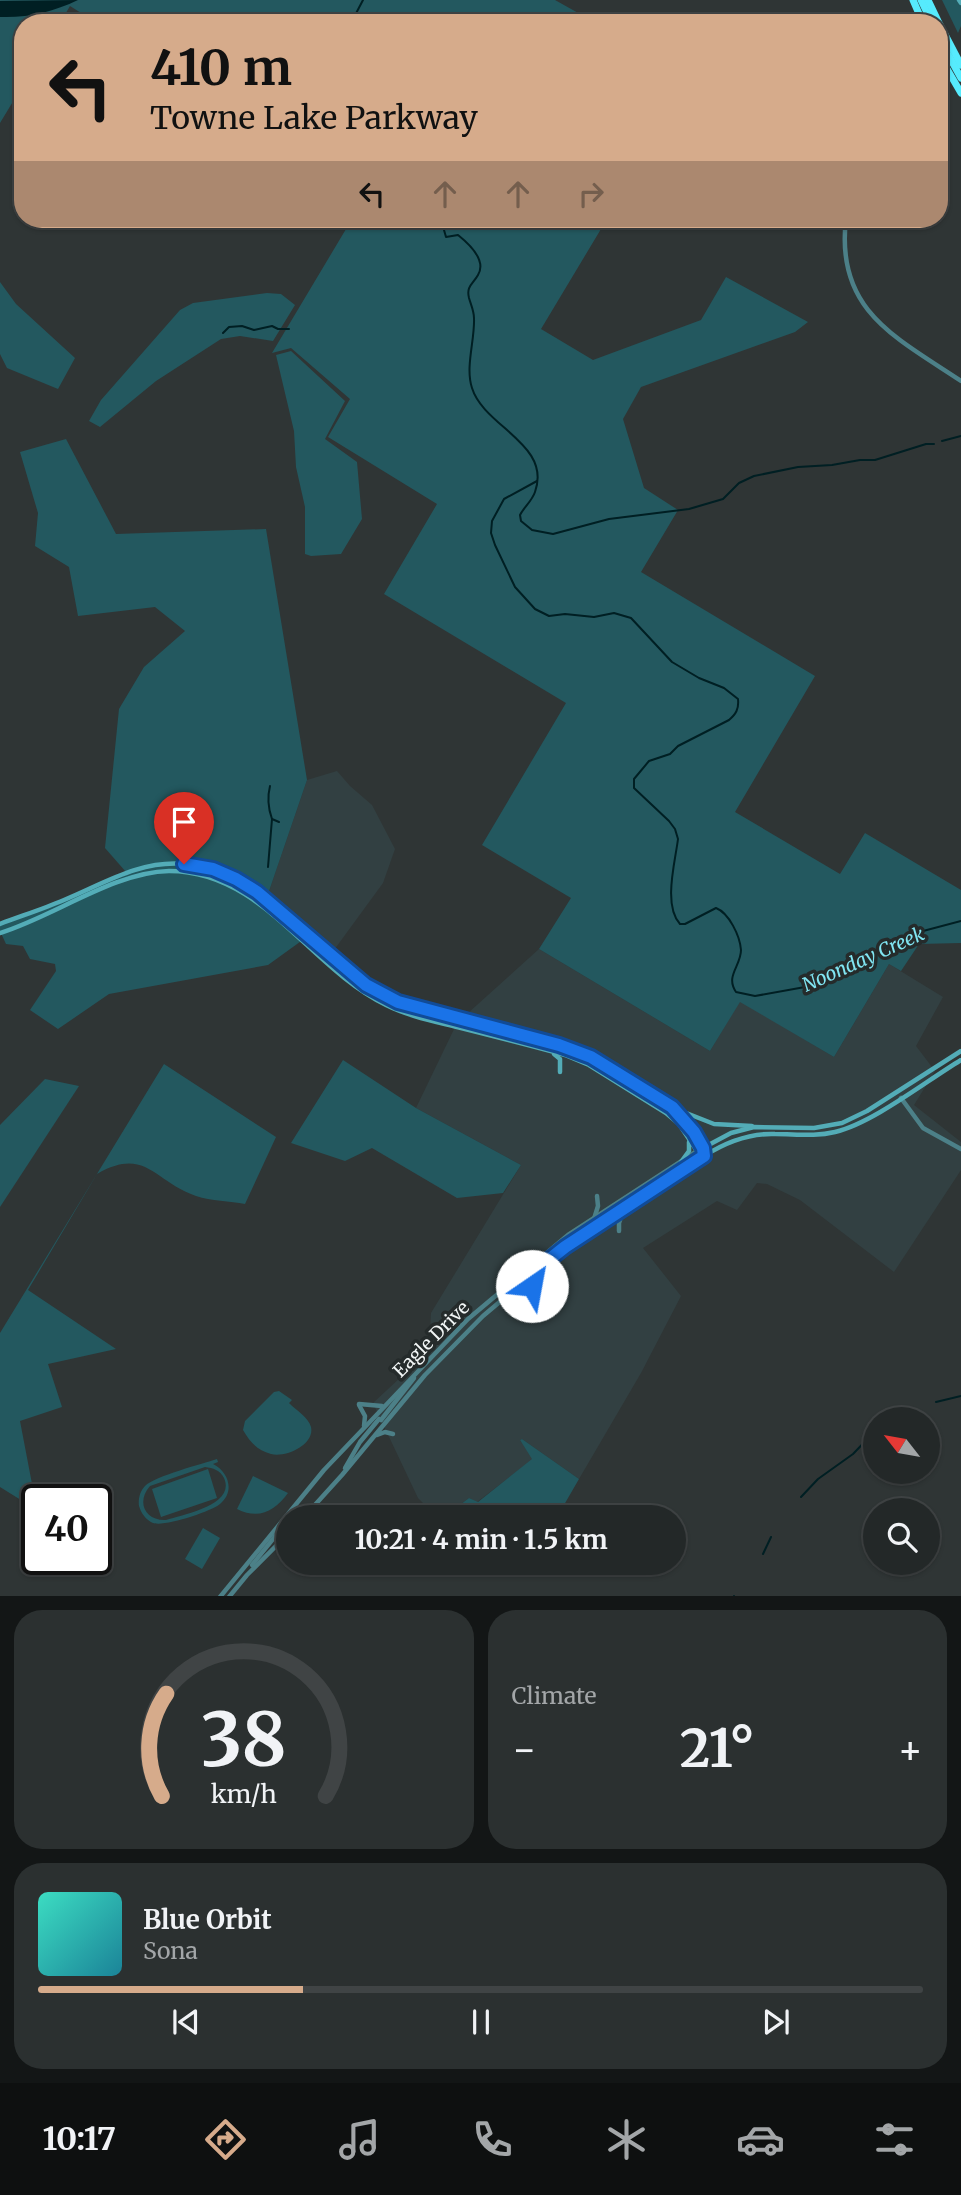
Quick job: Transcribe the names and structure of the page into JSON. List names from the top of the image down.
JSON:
{
  "streets": {
    "street": ["Eagle Drive"]
  },
  "water": ["Noonday Creek"],
  "north": "top left",
  "page": {
    "turn": ["410 m", "Towne Lake Parkway"],
    "limit": "40",
    "trip": "10:21 · 4 min · 1.5 km",
    "tile": "Climate",
    "heat": ["−", "21°", "+"],
    "song": ["Blue Orbit", "Sona"],
    "tabs": "10:17",
    "gauge": ["38", "km/h"]
  }
}
